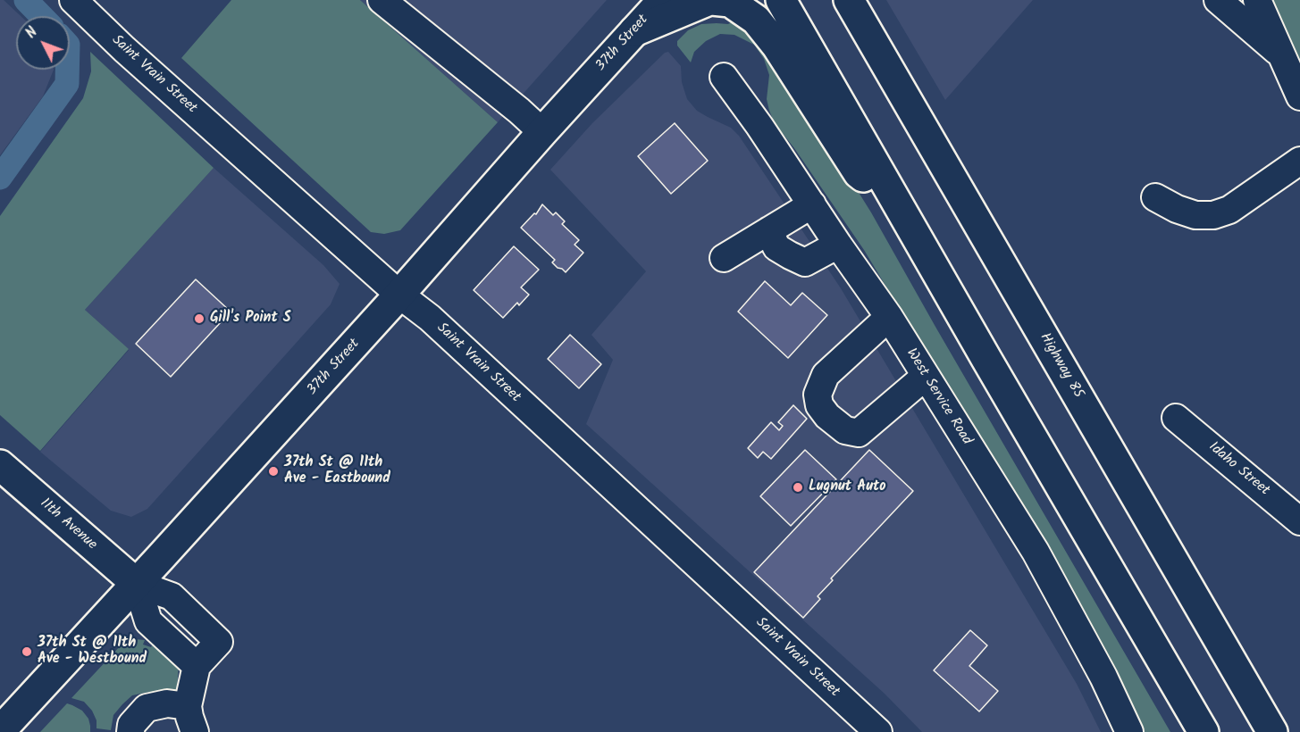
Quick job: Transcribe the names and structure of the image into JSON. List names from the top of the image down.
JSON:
{
  "streets": {
    "main road": ["37th Street", "Highway 85", "11th Avenue"],
    "street": ["Saint Vrain Street", "West Service Road", "Idaho Street"]
  },
  "crossings": [
    ["37th Street", "Saint Vrain Street"],
    ["37th Street", "11th Avenue"]
  ],
  "places": [
    "Gill's Point S",
    "37th St @ 11th Ave - Eastbound",
    "Lugnut Auto",
    "37th St @ 11th Ave - Westbound"
  ],
  "north": "top left"
}
